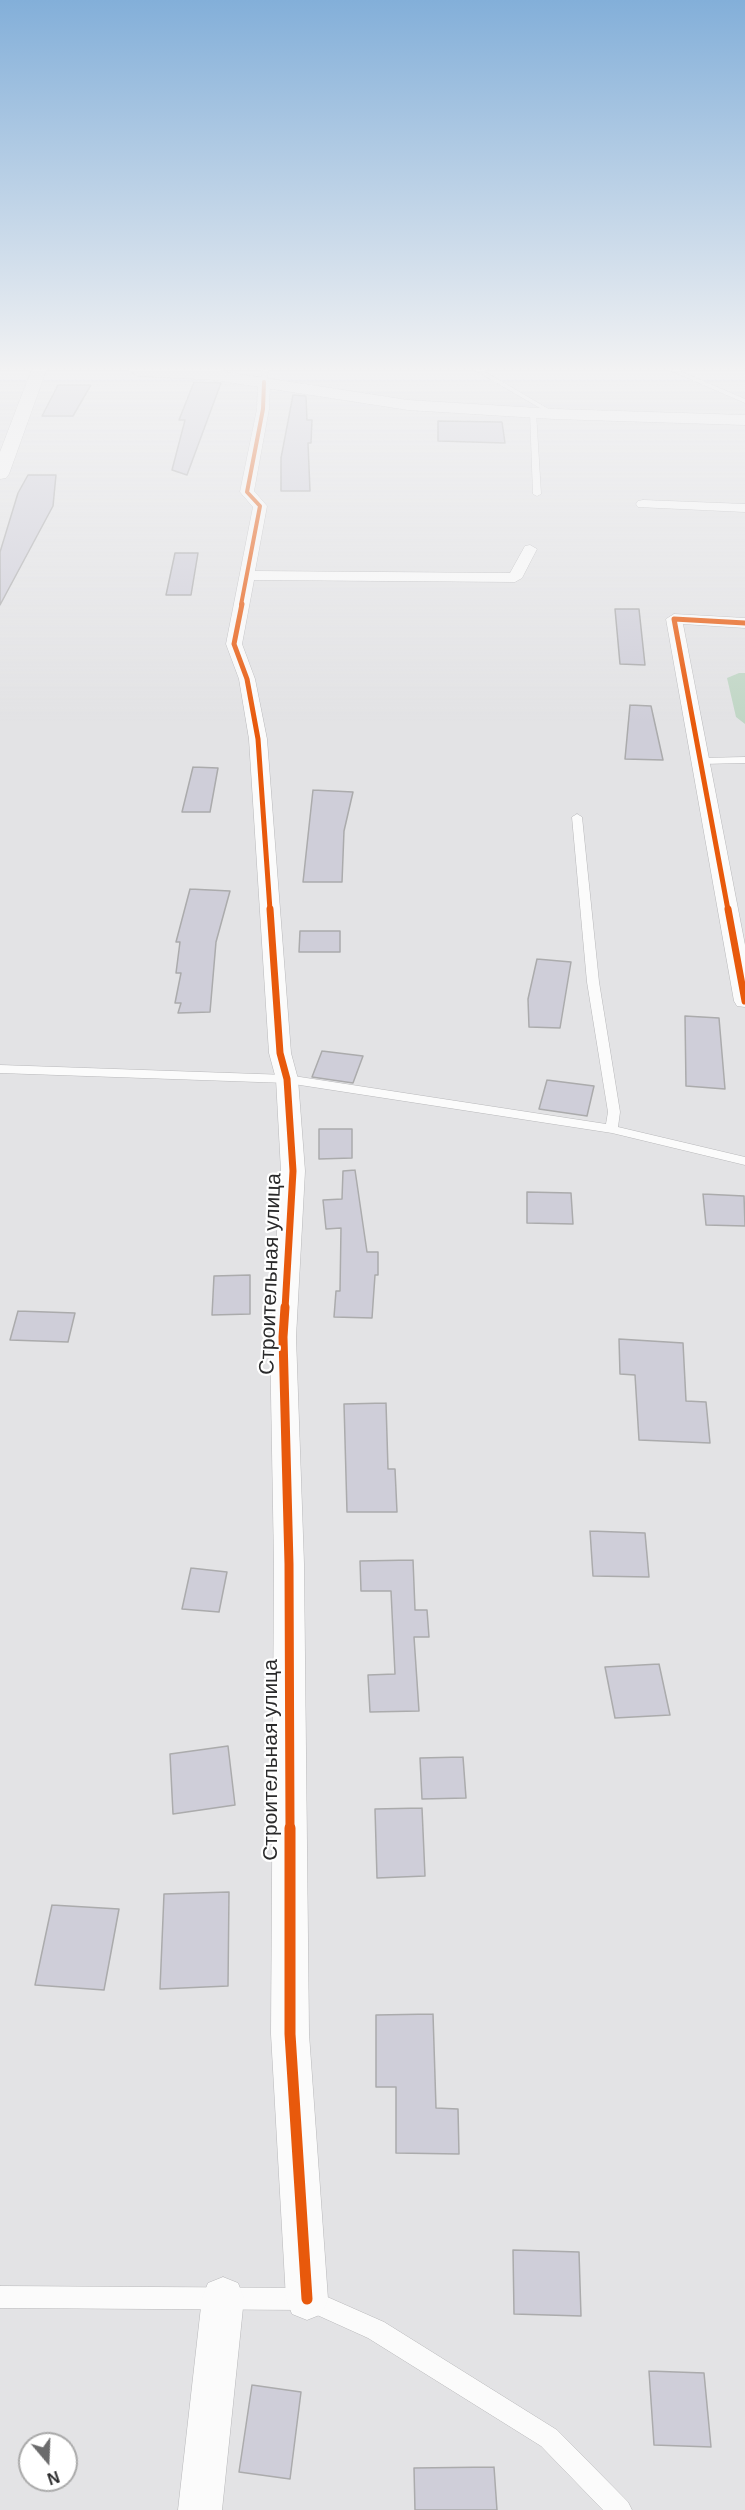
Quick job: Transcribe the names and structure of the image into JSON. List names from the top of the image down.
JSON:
{
  "streets": {
    "street": ["Строительная улица"]
  },
  "north": "bottom"
}
